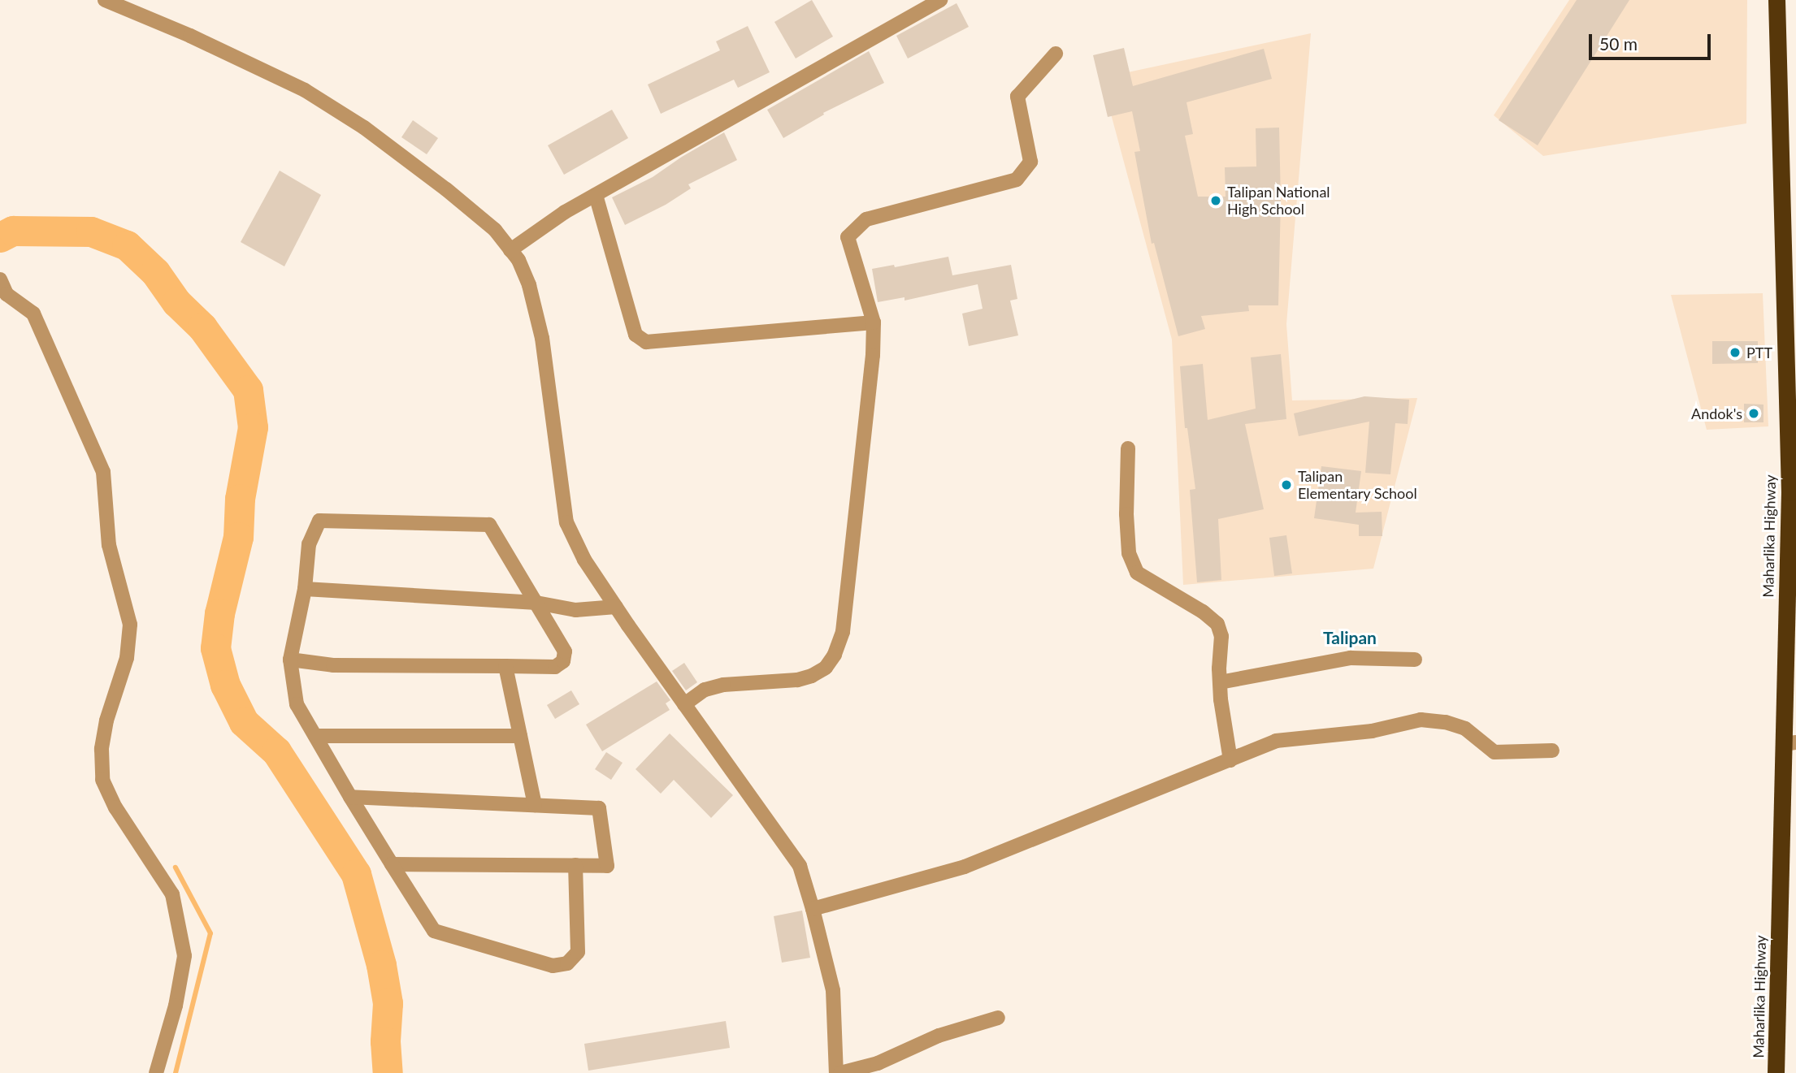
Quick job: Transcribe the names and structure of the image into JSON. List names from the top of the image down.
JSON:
{
  "streets": {
    "highway": ["Maharlika Highway"]
  },
  "districts": ["Talipan"],
  "places": [
    "Talipan National High School",
    "PTT",
    "Andok's",
    "Talipan Elementary School"
  ],
  "scale_bar": "50 m"
}
